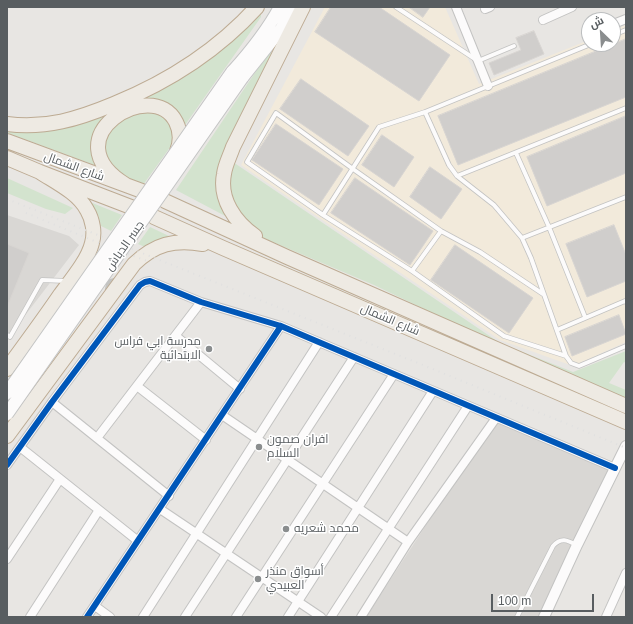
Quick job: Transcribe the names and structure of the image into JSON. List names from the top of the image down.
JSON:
{
  "streets": {
    "highway": ["شارع الشمال"],
    "main road": ["جسر الدباش"]
  },
  "places": [
    "مدرسة ابي فراس الابتدائية",
    "افران صمون السلام",
    "محمد شعريه",
    "أسواق منذر العبيدي"
  ],
  "scale_bar": "100 m",
  "north": "top left"
}
